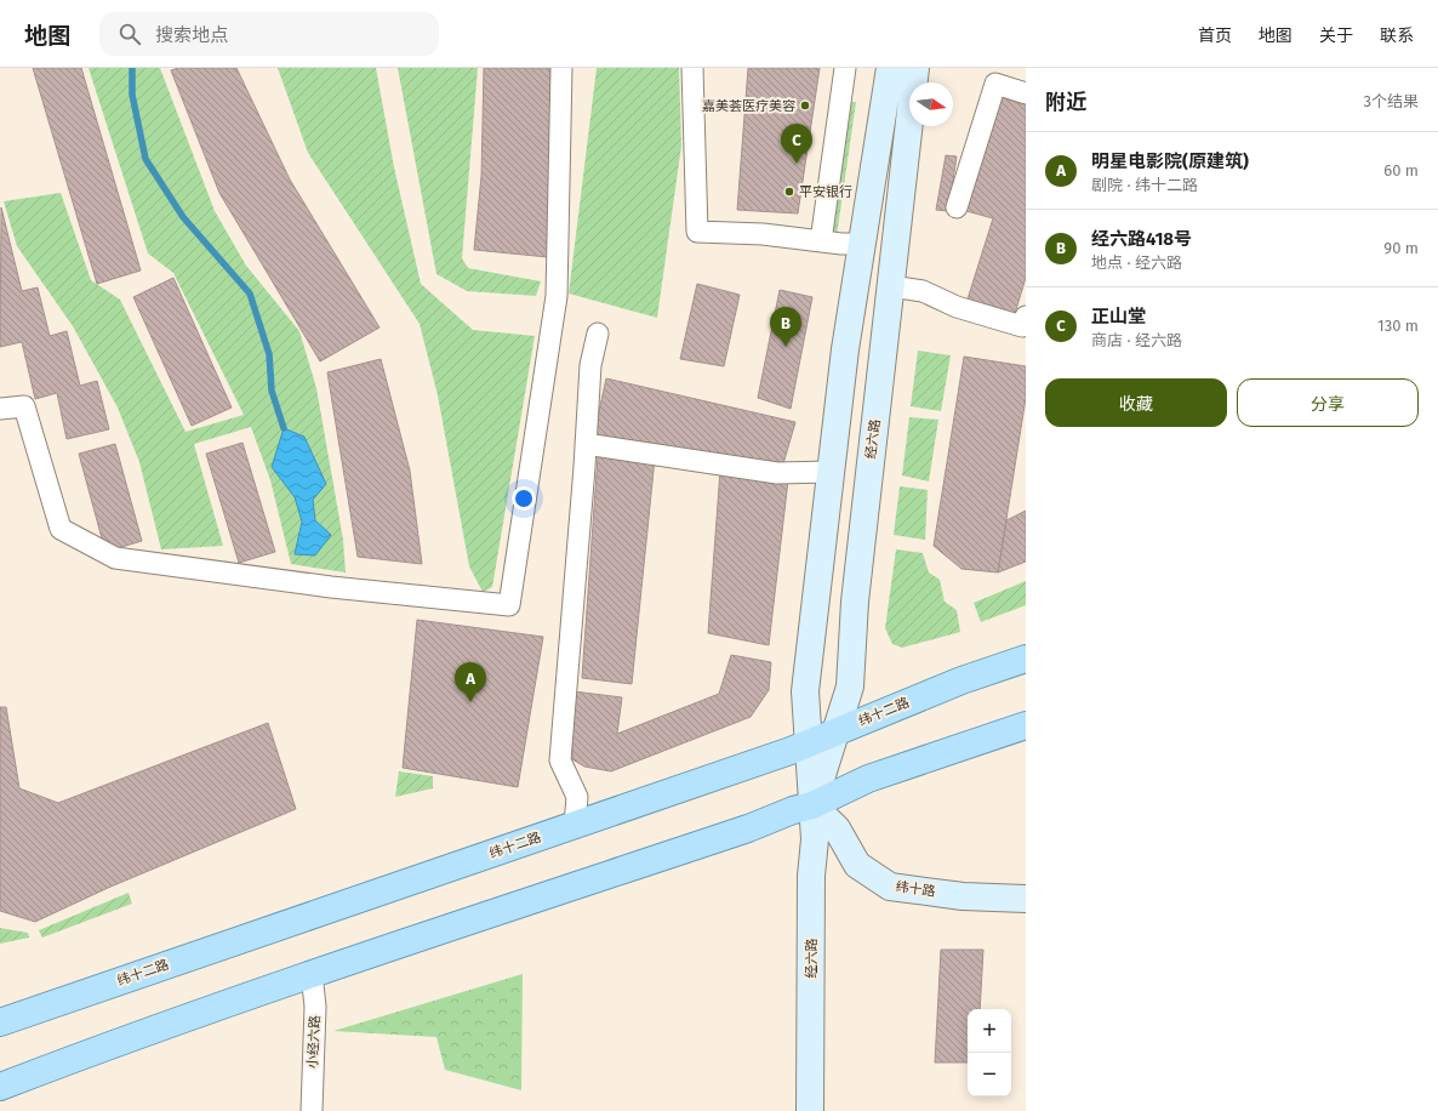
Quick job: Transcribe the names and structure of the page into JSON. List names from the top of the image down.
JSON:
{
  "streets": {
    "main road": ["经六路", "纬十二路", "纬十路"],
    "street": ["小经六路"]
  },
  "crossings": [
    ["经六路", "纬十二路"],
    ["经六路", "纬十路"]
  ],
  "places": ["嘉美荟医疗美容", "平安银行"],
  "north": "right",
  "page": {
    "header": "地图",
    "search": "搜索地点",
    "nav": [
      "首页",
      "地图",
      "关于",
      "联系"
    ],
    "heading": ["附近", "3个结果"],
    "pins": ["C", "B", "A"],
    "list": [
      {
        "mark": "A",
        "name": "明星电影院(原建筑)",
        "note": "剧院 · 纬十二路",
        "value": "60 m"
      },
      {
        "mark": "B",
        "name": "经六路418号",
        "note": "地点 · 经六路",
        "value": "90 m"
      },
      {
        "mark": "C",
        "name": "正山堂",
        "note": "商店 · 经六路",
        "value": "130 m"
      }
    ],
    "buttons": ["收藏", "分享"],
    "map_buttons": ["+", "−"]
  }
}
